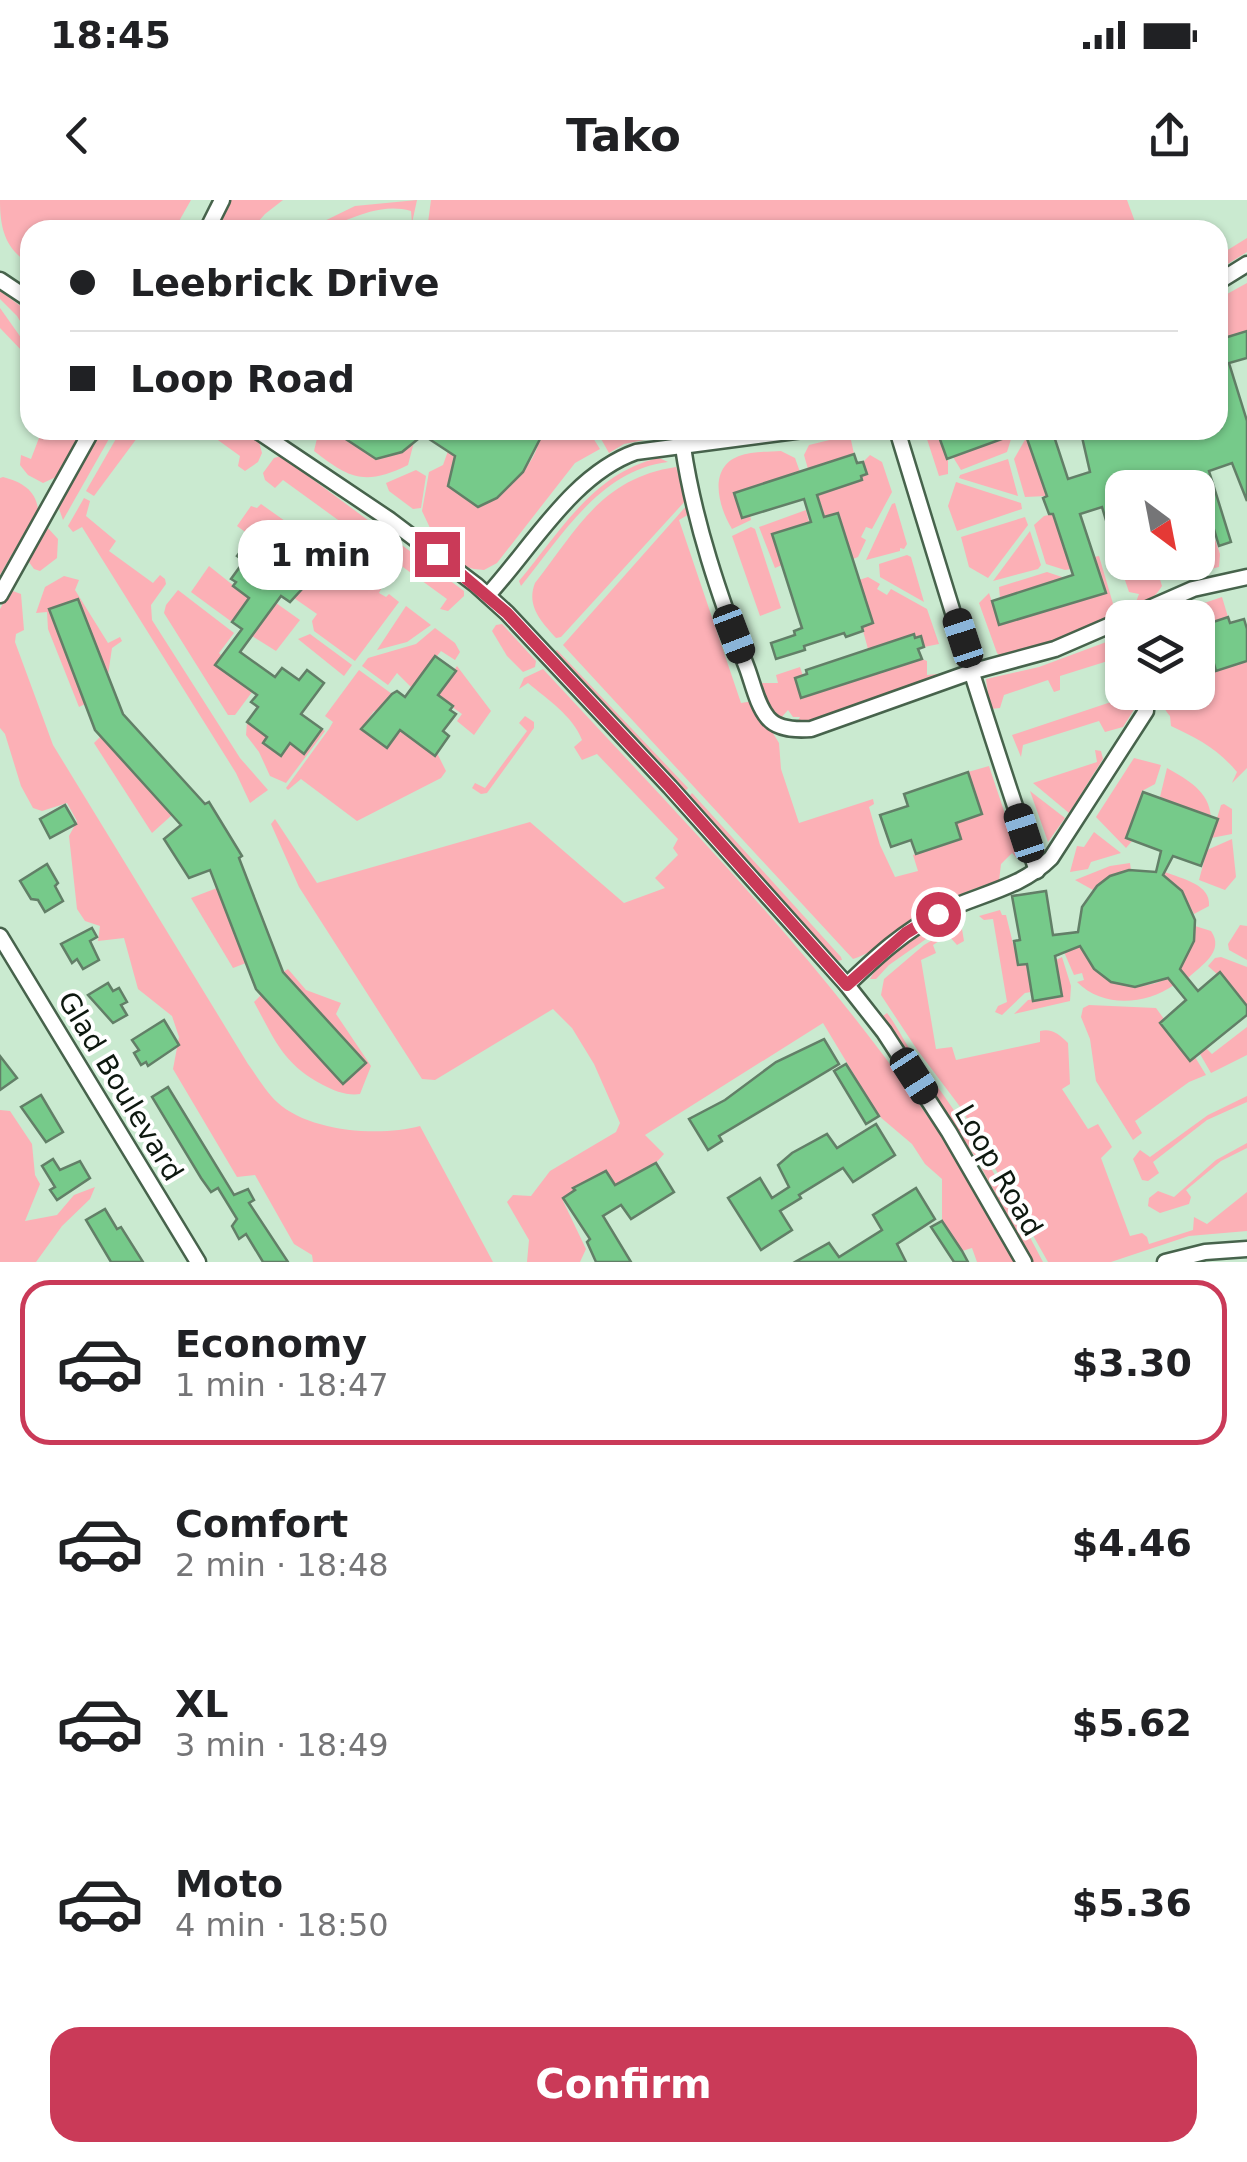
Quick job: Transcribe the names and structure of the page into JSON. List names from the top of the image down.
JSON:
{
  "streets": {
    "street": ["Glad Boulevard", "Loop Road"]
  },
  "north": "bottom right",
  "page": {
    "status": "18:45",
    "header": "Tako",
    "banner": ["Leebrick Drive", "Loop Road"],
    "bubble": "1 min",
    "list": [
      {
        "name": "Economy",
        "note": "1 min · 18:47",
        "value": "$3.30"
      },
      {
        "name": "Comfort",
        "note": "2 min · 18:48",
        "value": "$4.46"
      },
      {
        "name": "XL",
        "note": "3 min · 18:49",
        "value": "$5.62"
      },
      {
        "name": "Moto",
        "note": "4 min · 18:50",
        "value": "$5.36"
      }
    ],
    "buttons": "Confirm"
  }
}
